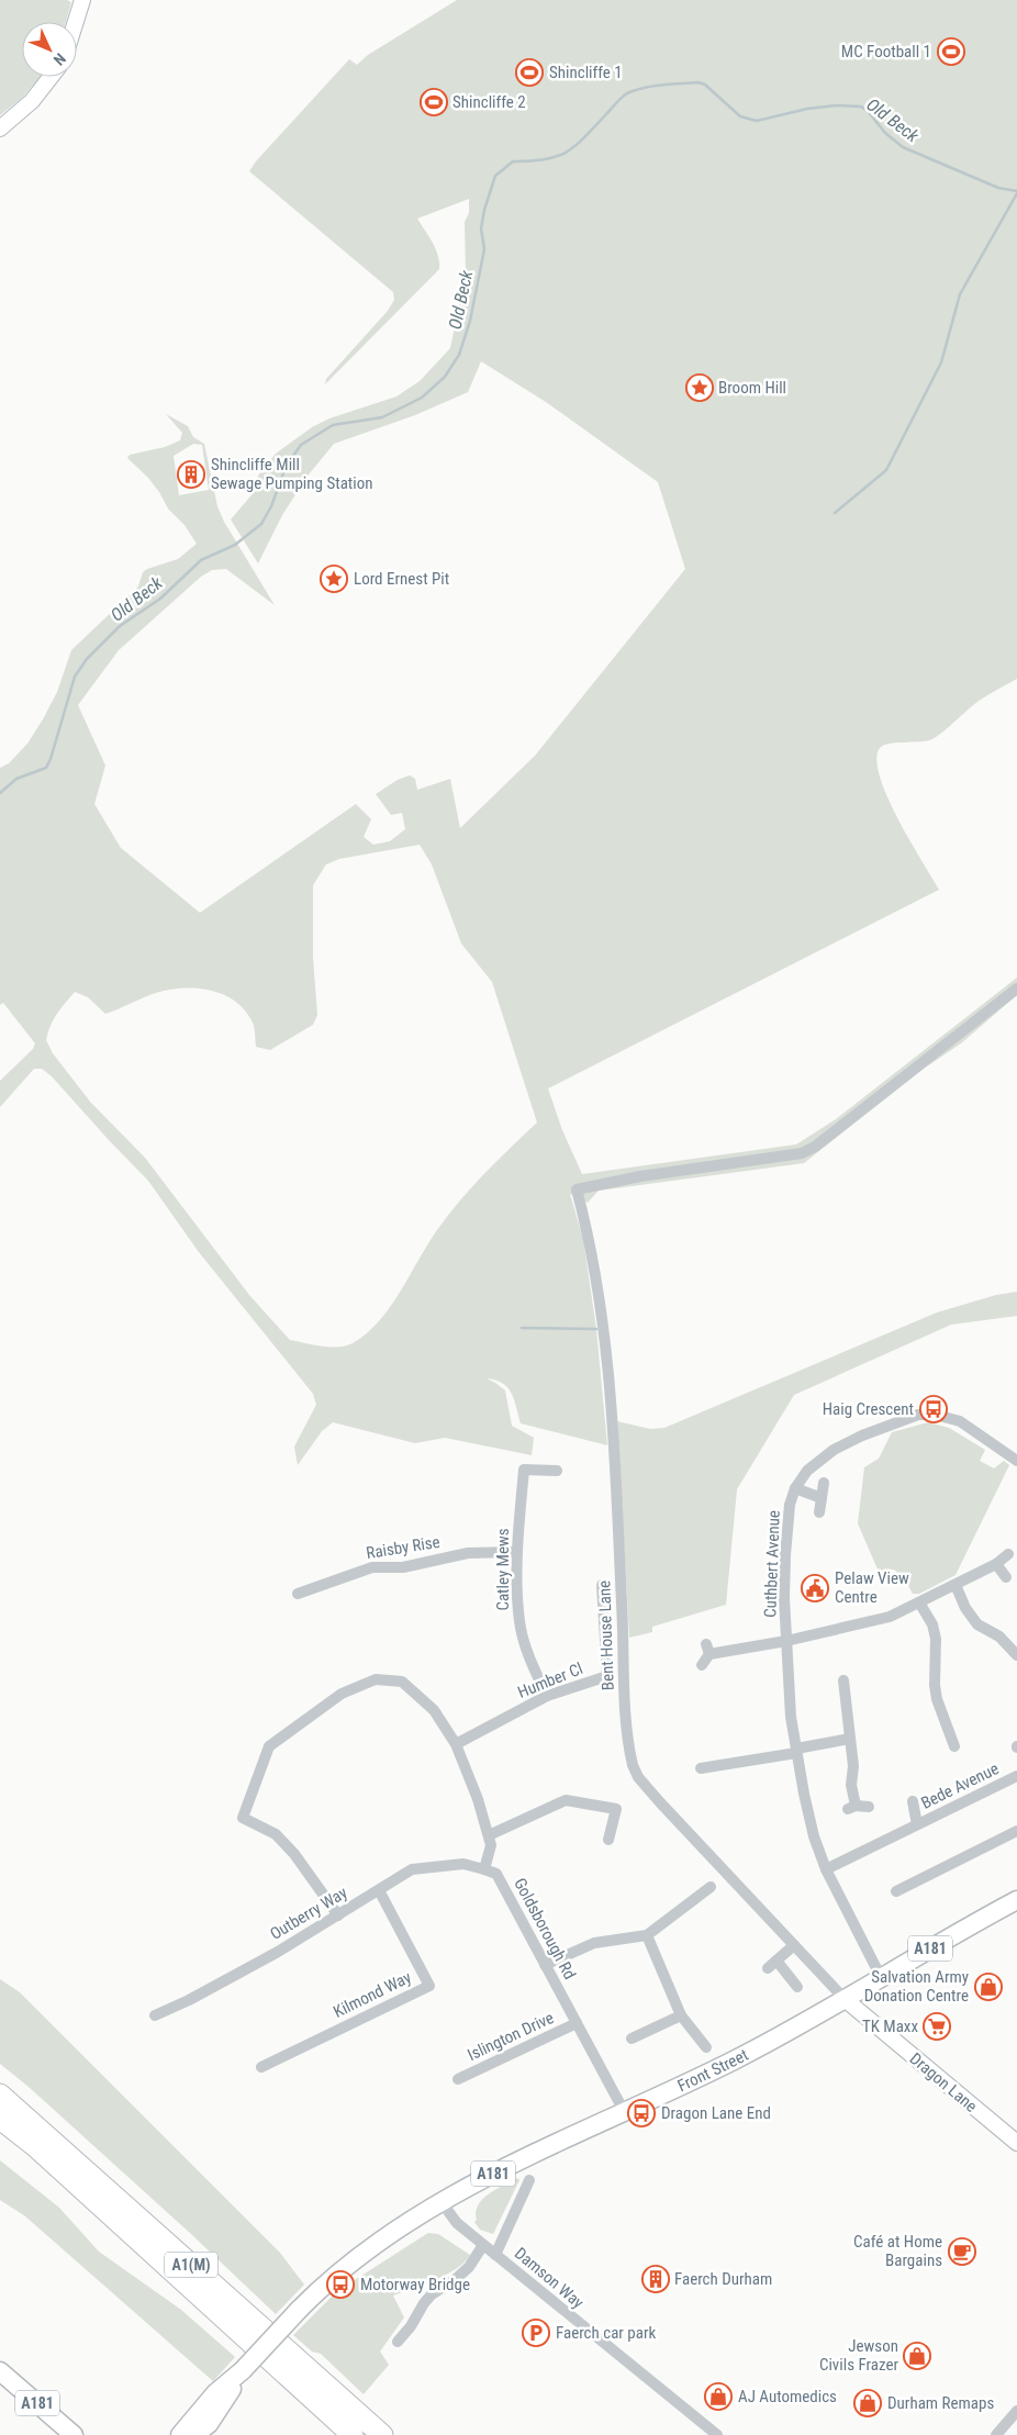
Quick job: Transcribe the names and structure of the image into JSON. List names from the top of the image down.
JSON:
{
  "streets": {
    "highway": ["A1(M)"],
    "main road": ["A181", "Front Street"],
    "street": [
      "Raisby Rise",
      "Cuthbert Avenue",
      "Catley Mews",
      "Bent House Lane",
      "Humber Cl",
      "Bede Avenue",
      "Outberry Way",
      "Goldsborough Rd",
      "Kilmond Way",
      "Islington Drive",
      "Dragon Lane",
      "Damson Way"
    ]
  },
  "crossings": [
    ["Raisby Rise", "Catley Mews"],
    ["Cuthbert Avenue", "Bede Avenue"],
    ["Cuthbert Avenue", "Front Street"],
    ["Catley Mews", "Humber Cl"],
    ["Bent House Lane", "Front Street"],
    ["Bent House Lane", "Dragon Lane"],
    ["Outberry Way", "Goldsborough Rd"],
    ["Outberry Way", "Kilmond Way"],
    ["Goldsborough Rd", "Islington Drive"],
    ["Goldsborough Rd", "Front Street"],
    ["A181", "Front Street"],
    ["Front Street", "Dragon Lane"],
    ["Front Street", "Damson Way"]
  ],
  "water": ["Old Beck"],
  "places": {
    "sports": ["MC Football 1", "Shincliffe 1", "Shincliffe 2"],
    "place": ["Broom Hill", "Lord Ernest Pit"],
    "building": ["Shincliffe Mill Sewage Pumping Station", "Faerch Durham"],
    "bus stop": ["Haig Crescent", "Dragon Lane End", "Motorway Bridge"],
    "public building": ["Pelaw View Centre"],
    "shop": [
      "Salvation Army Donation Centre",
      "Jewson Civils Frazer",
      "AJ Automedics",
      "Durham Remaps"
    ],
    "supermarket": ["TK Maxx"],
    "cafe": ["Café at Home Bargains"],
    "parking": ["Faerch car park"]
  },
  "north": "bottom right"
}
